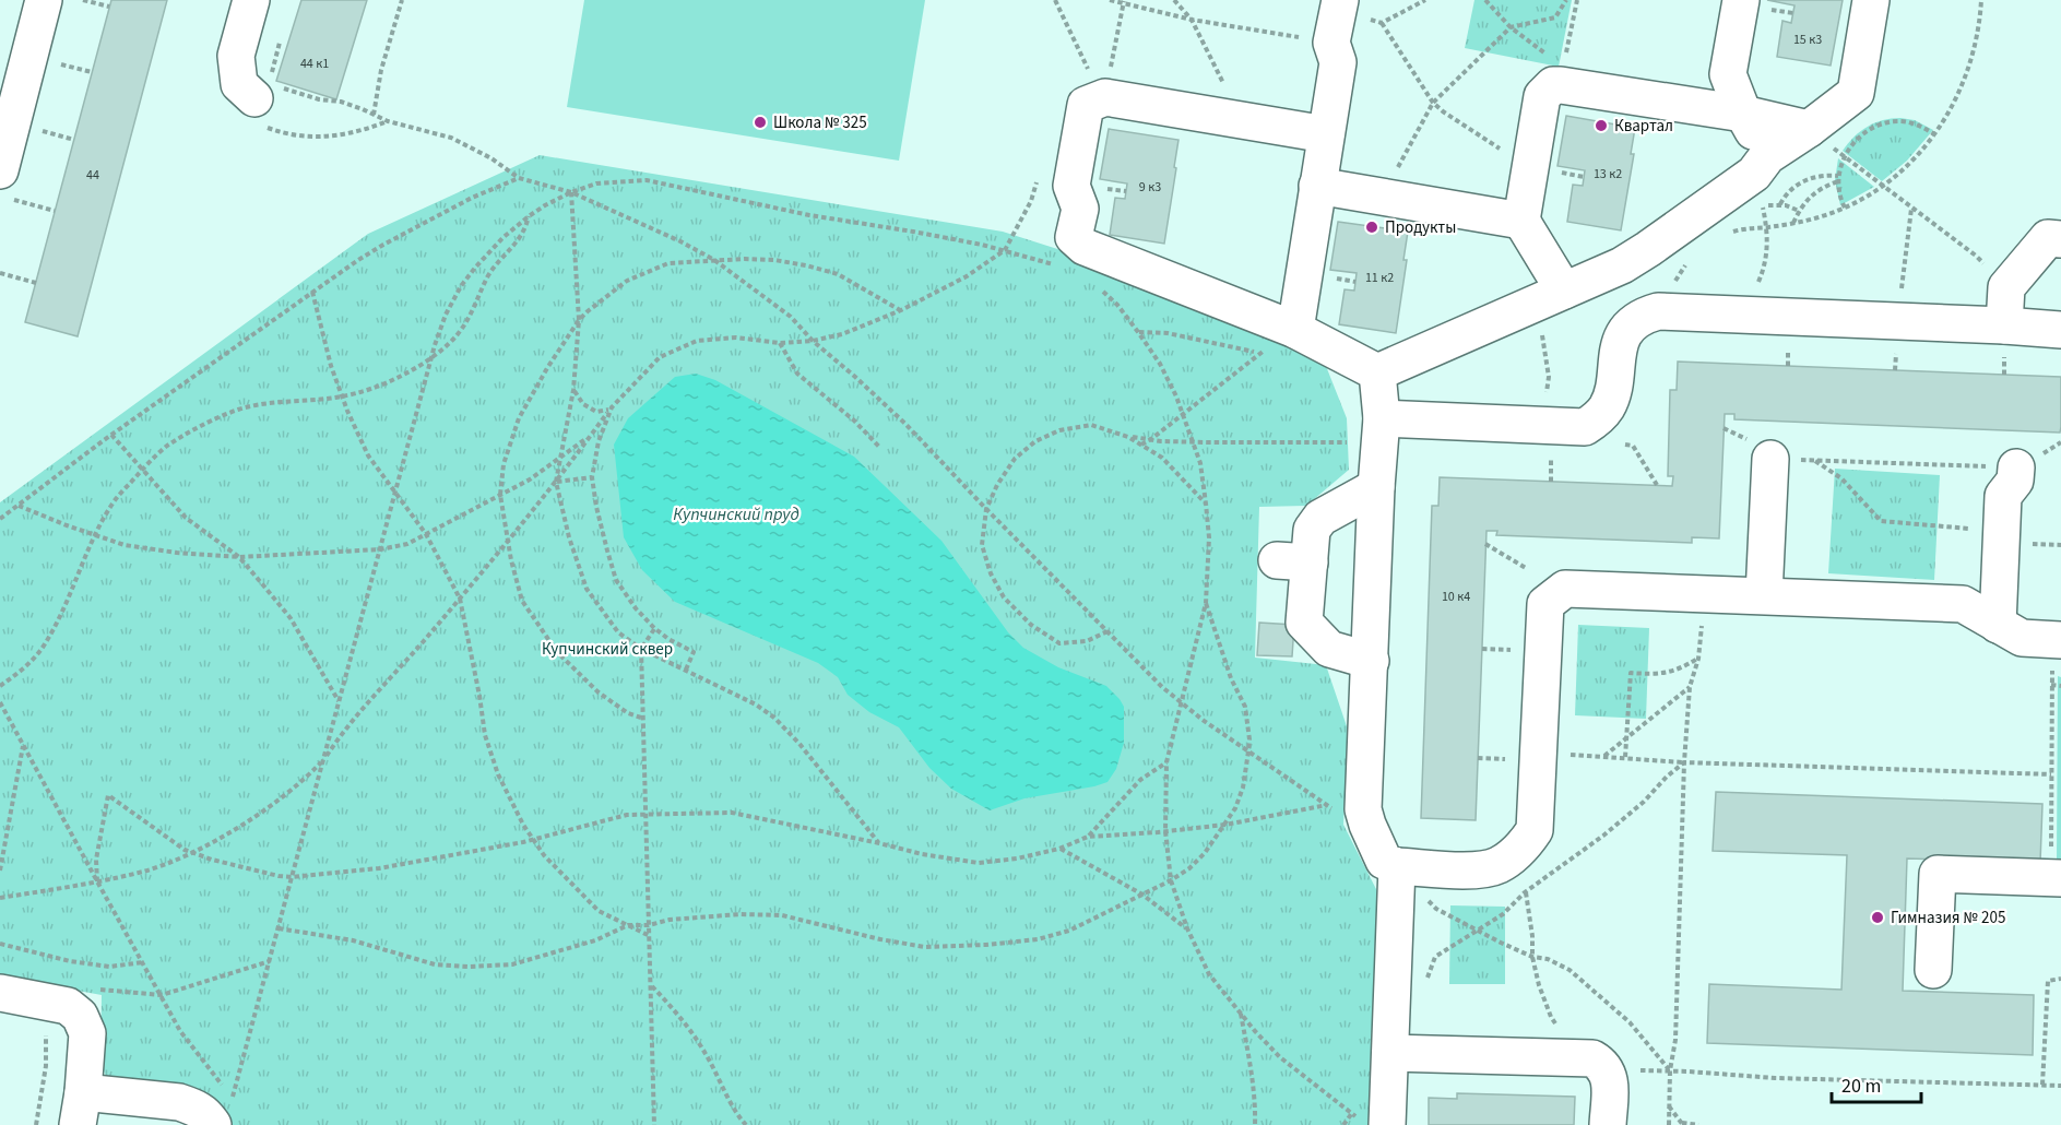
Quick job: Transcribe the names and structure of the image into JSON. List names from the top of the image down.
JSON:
{
  "water": ["Купчинский пруд"],
  "parks": ["Купчинский сквер"],
  "places": [
    "Школа № 325",
    "Квартал",
    "Продукты",
    "Гимназия № 205"
  ],
  "house_numbers": [
    "15 к3",
    "44 к1",
    "13 к2",
    "44",
    "9 к3",
    "11 к2",
    "10 к4"
  ],
  "scale_bar": "20 m"
}
